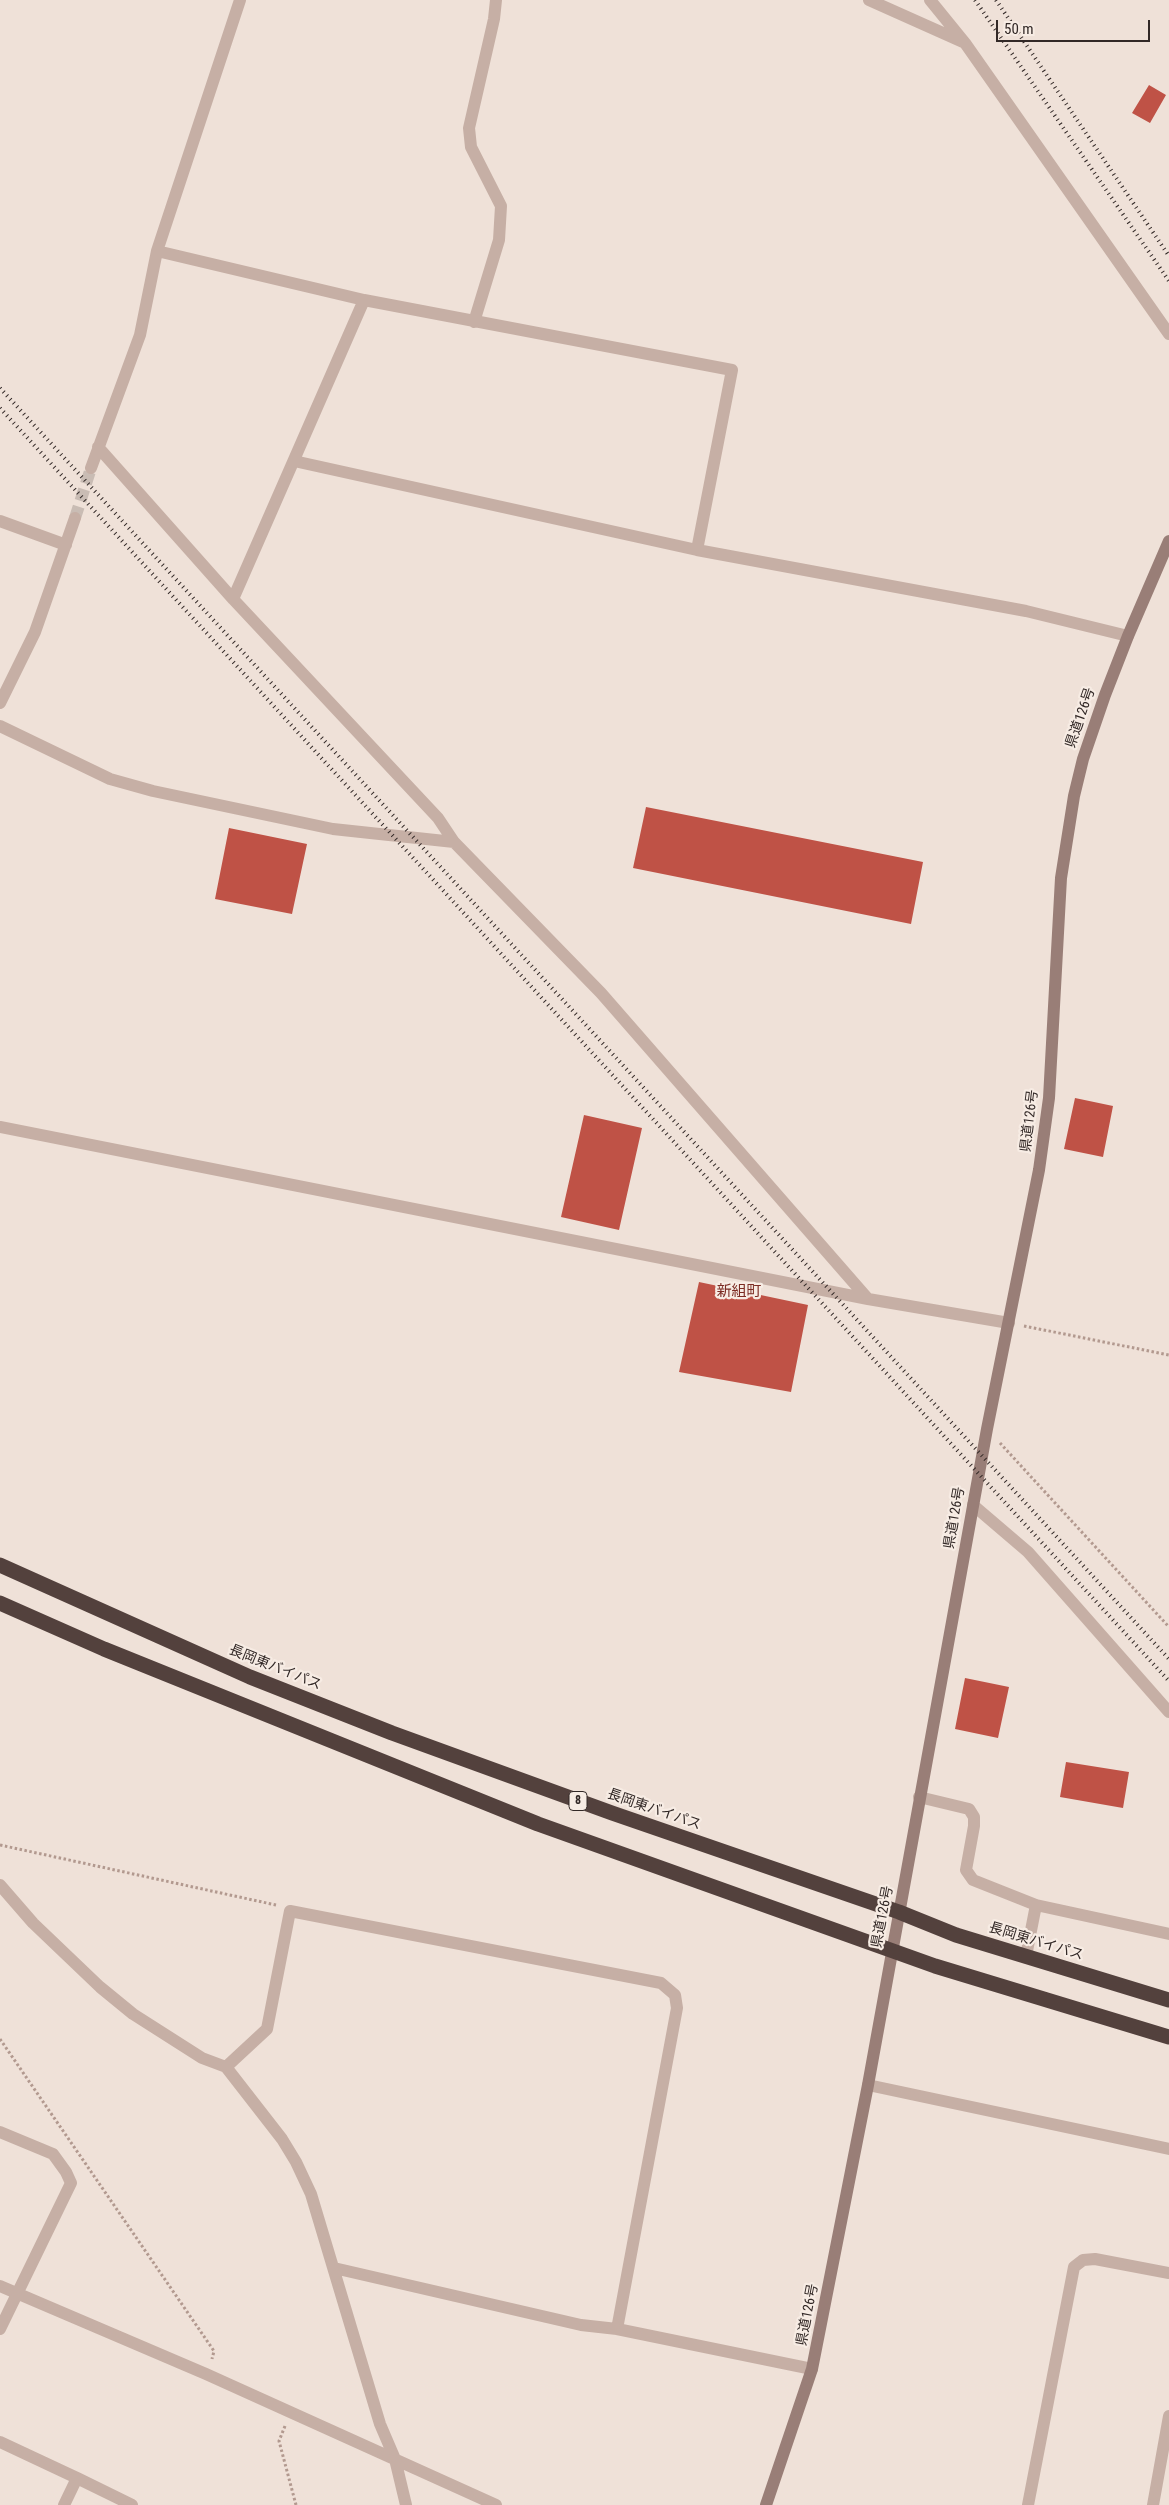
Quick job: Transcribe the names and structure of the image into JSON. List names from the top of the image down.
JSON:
{
  "streets": {
    "highway": ["長岡東バイパス", "8"],
    "main road": ["県道126号"]
  },
  "crossings": [
    ["県道126号", "長岡東バイパス"]
  ],
  "districts": ["新組町"],
  "scale_bar": "50 m"
}
